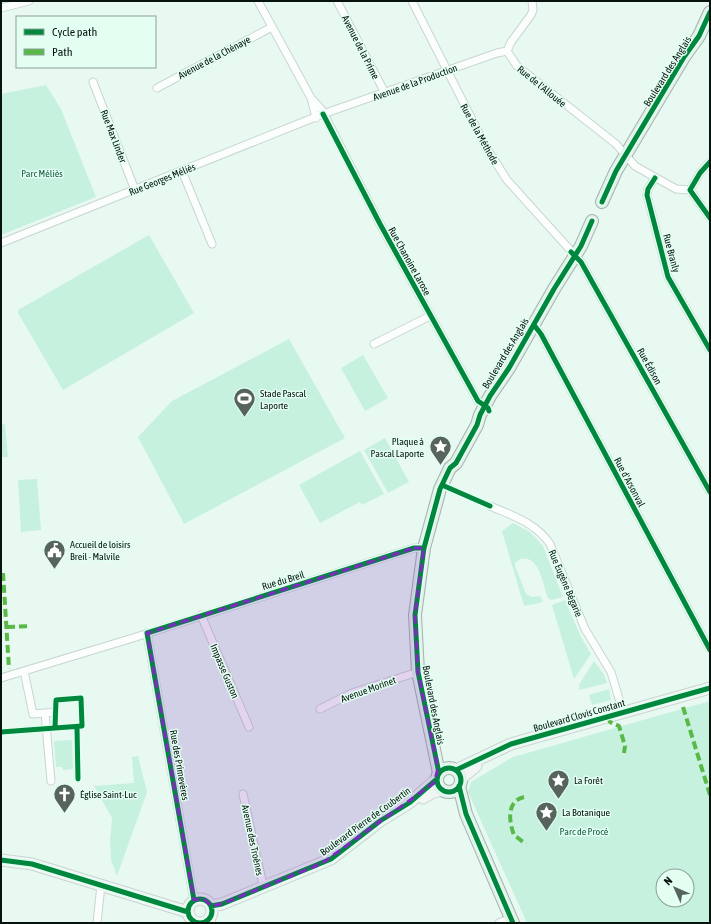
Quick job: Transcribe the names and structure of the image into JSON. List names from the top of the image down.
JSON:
{
  "streets": {
    "main road": ["Boulevard des Anglais"],
    "street": [
      "Avenue de la Prime",
      "Avenue de la Chénaye",
      "Avenue de la Production",
      "Rue de l'Allouée",
      "Rue de la Méthode",
      "Rue Max Linder",
      "Rue Georges Méliès",
      "Rue Branly",
      "Rue Chanoine Larose",
      "Rue Édison",
      "Rue d'Arsonval",
      "Rue du Breil",
      "Rue Eugène Bégarie",
      "Impasse Guston",
      "Avenue Morinet",
      "Boulevard Clovis Constant",
      "Rue des Primevères",
      "Boulevard Pierre de Coubertin",
      "Avenue des Troënes"
    ]
  },
  "crossings": [
    ["Avenue de la Prime", "Avenue de la Production"],
    ["Avenue de la Chénaye", "Rue Chanoine Larose"],
    ["Boulevard des Anglais", "Rue de l'Allouée"],
    ["Boulevard des Anglais", "Rue de la Méthode"],
    ["Boulevard des Anglais", "Rue Chanoine Larose"],
    ["Boulevard des Anglais", "Rue Édison"],
    ["Boulevard des Anglais", "Rue d'Arsonval"],
    ["Boulevard des Anglais", "Rue du Breil"],
    ["Boulevard des Anglais", "Avenue Morinet"],
    ["Boulevard des Anglais", "Boulevard Clovis Constant"],
    ["Boulevard des Anglais", "Boulevard Pierre de Coubertin"],
    ["Avenue de la Production", "Rue de l'Allouée"],
    ["Avenue de la Production", "Rue de la Méthode"],
    ["Avenue de la Production", "Rue Georges Méliès"],
    ["Avenue de la Production", "Rue Chanoine Larose"],
    ["Rue de l'Allouée", "Rue Branly"],
    ["Rue de la Méthode", "Rue Édison"],
    ["Rue Max Linder", "Rue Georges Méliès"],
    ["Rue Georges Méliès", "Rue Chanoine Larose"],
    ["Rue du Breil", "Impasse Guston"],
    ["Rue du Breil", "Rue des Primevères"],
    ["Rue Eugène Bégarie", "Boulevard Clovis Constant"],
    ["Boulevard Clovis Constant", "Boulevard Pierre de Coubertin"],
    ["Rue des Primevères", "Boulevard Pierre de Coubertin"],
    ["Boulevard Pierre de Coubertin", "Avenue des Troënes"]
  ],
  "parks": ["Parc Méliès", "Parc de Procé"],
  "places": {
    "sports": ["Stade Pascal Laporte"],
    "place": ["Plaque à Pascal Laporte", "La Forêt", "La Botanique"],
    "public building": ["Accueil de loisirs Breil - Malvile"],
    "church": ["Église Saint-Luc"]
  },
  "legend": ["Cycle path", "Path"],
  "north": "top left"
}
